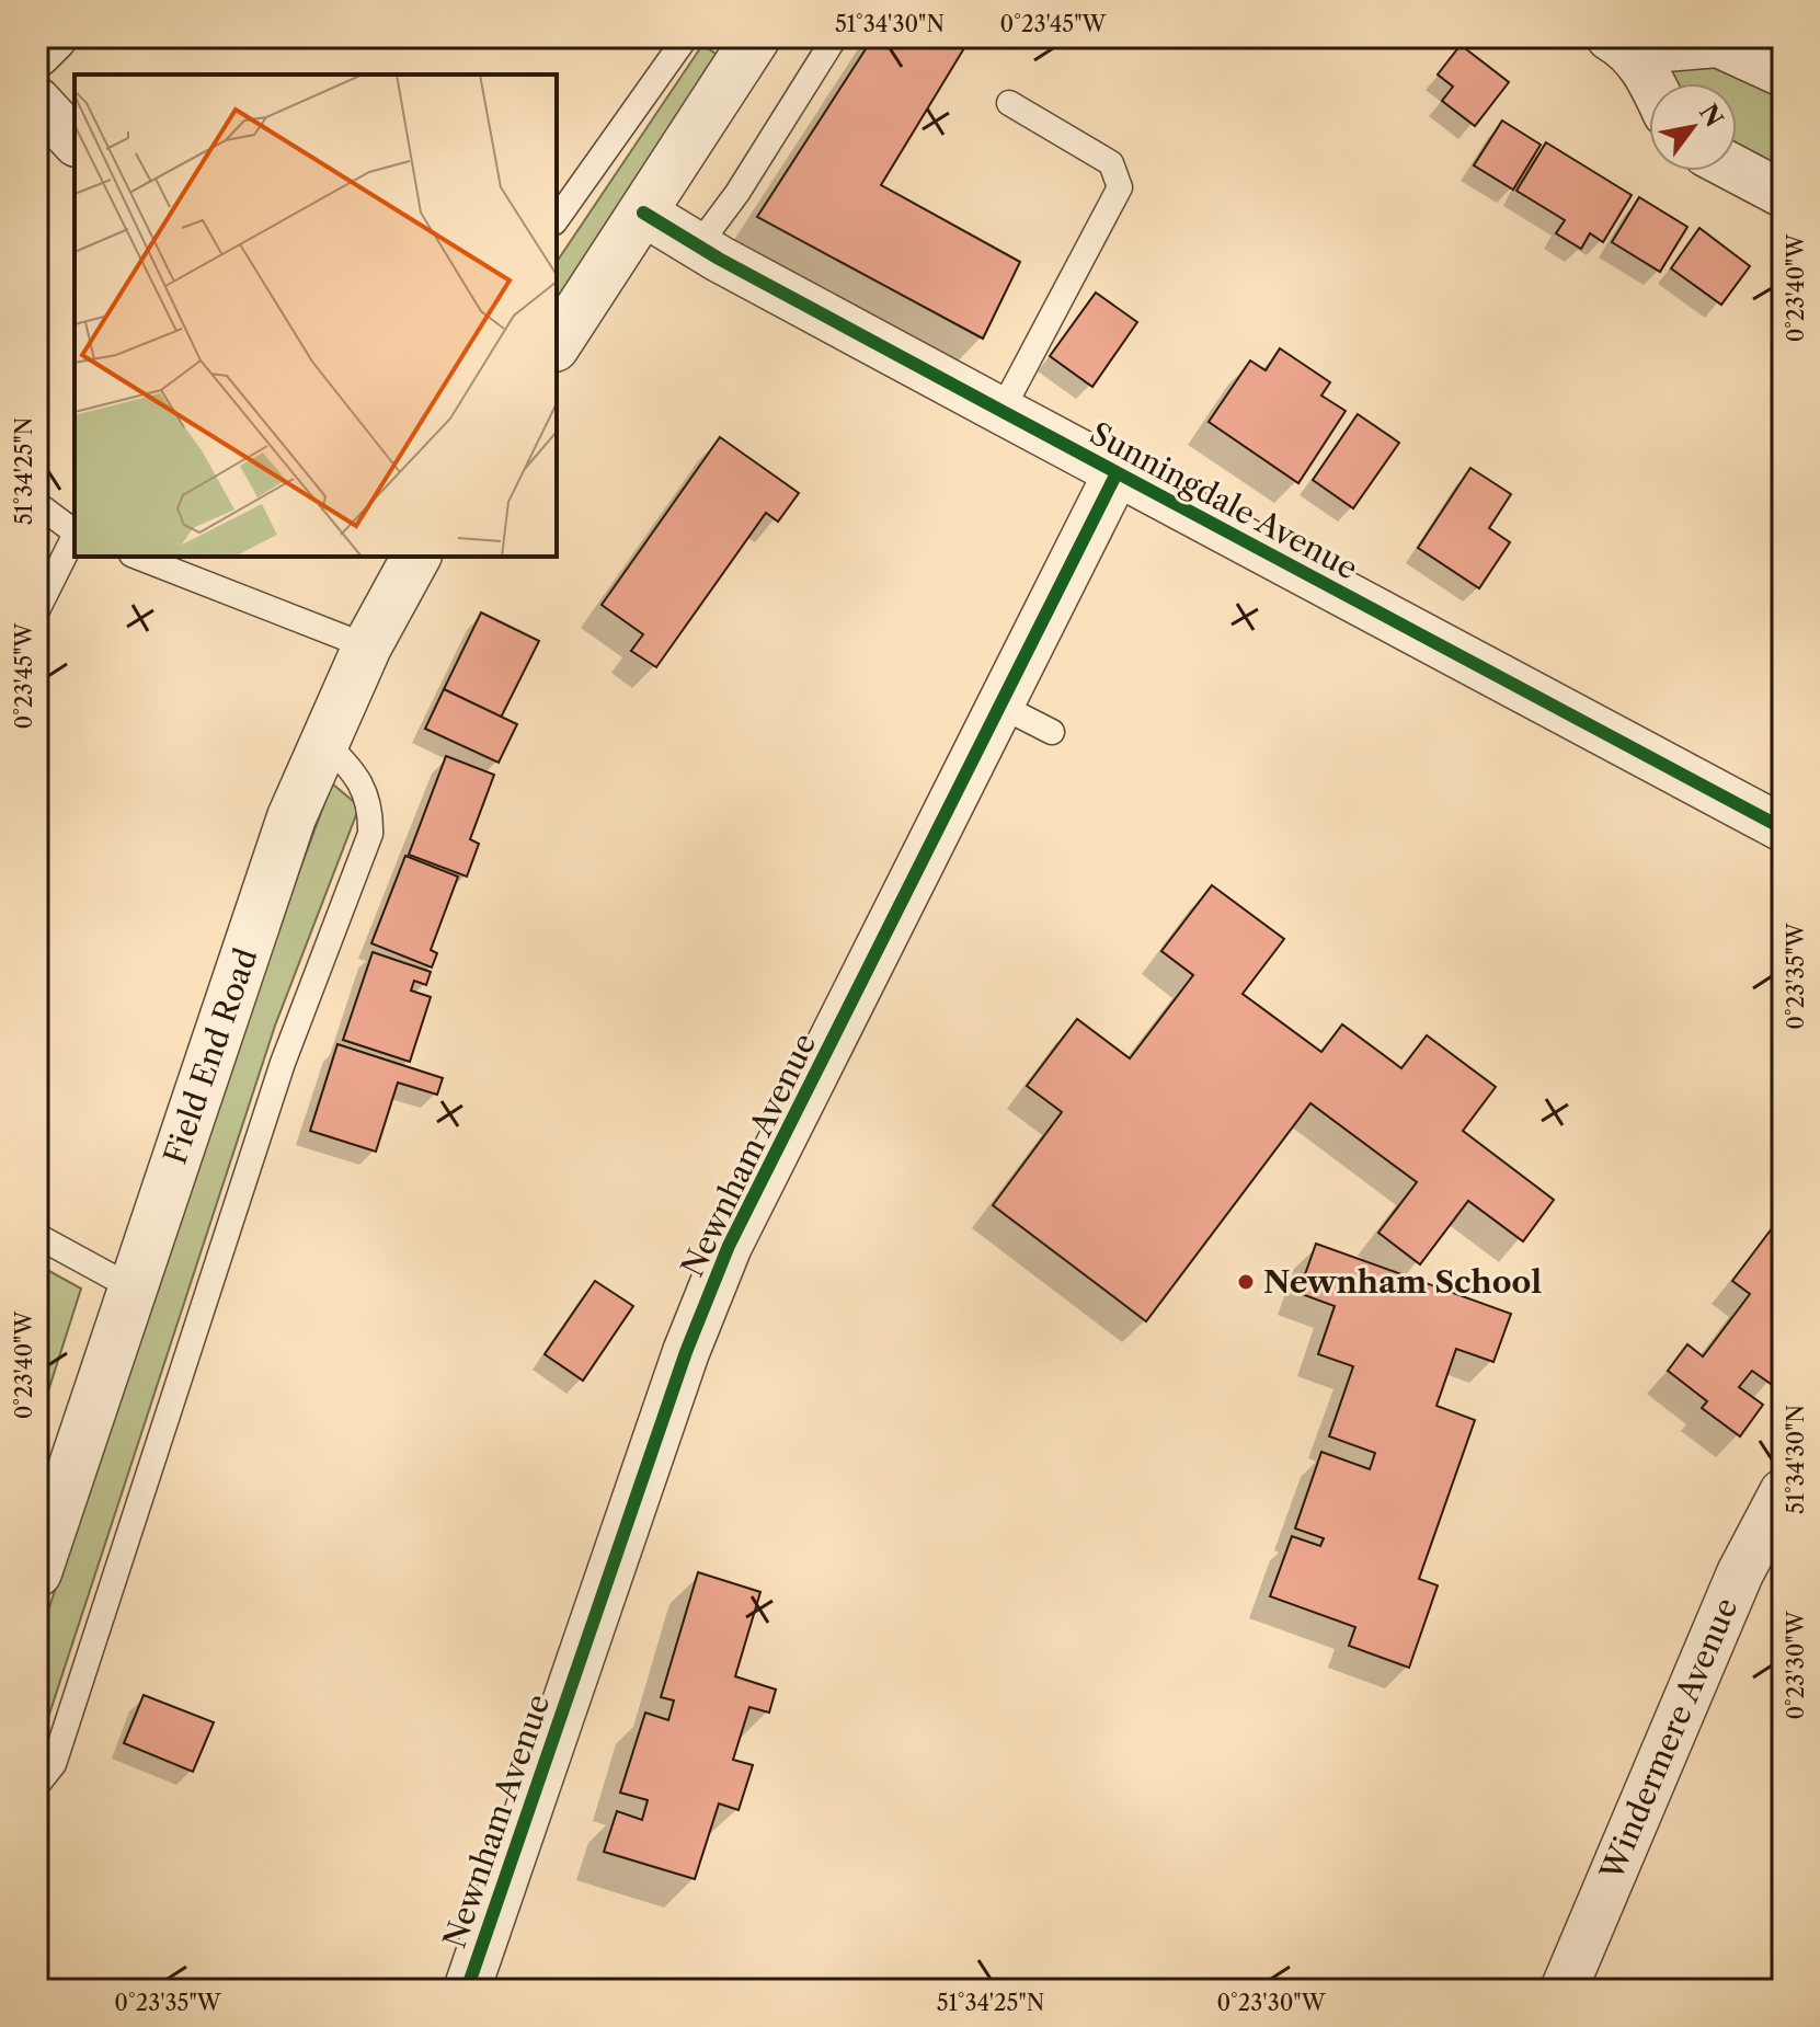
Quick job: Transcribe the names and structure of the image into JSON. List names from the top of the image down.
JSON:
{
  "streets": {
    "street": [
      "Sunningdale Avenue",
      "Field End Road",
      "Newnham Avenue",
      "Windermere Avenue"
    ]
  },
  "crossings": [
    ["Sunningdale Avenue", "Newnham Avenue"]
  ],
  "places": ["Newnham School"],
  "north": "top right",
  "coordinates": [
    "51°34'30\"N",
    "0°23'45\"W",
    "0°23'40\"W",
    "51°34'25\"N",
    "0°23'35\"W",
    "0°23'30\"W"
  ]
}
